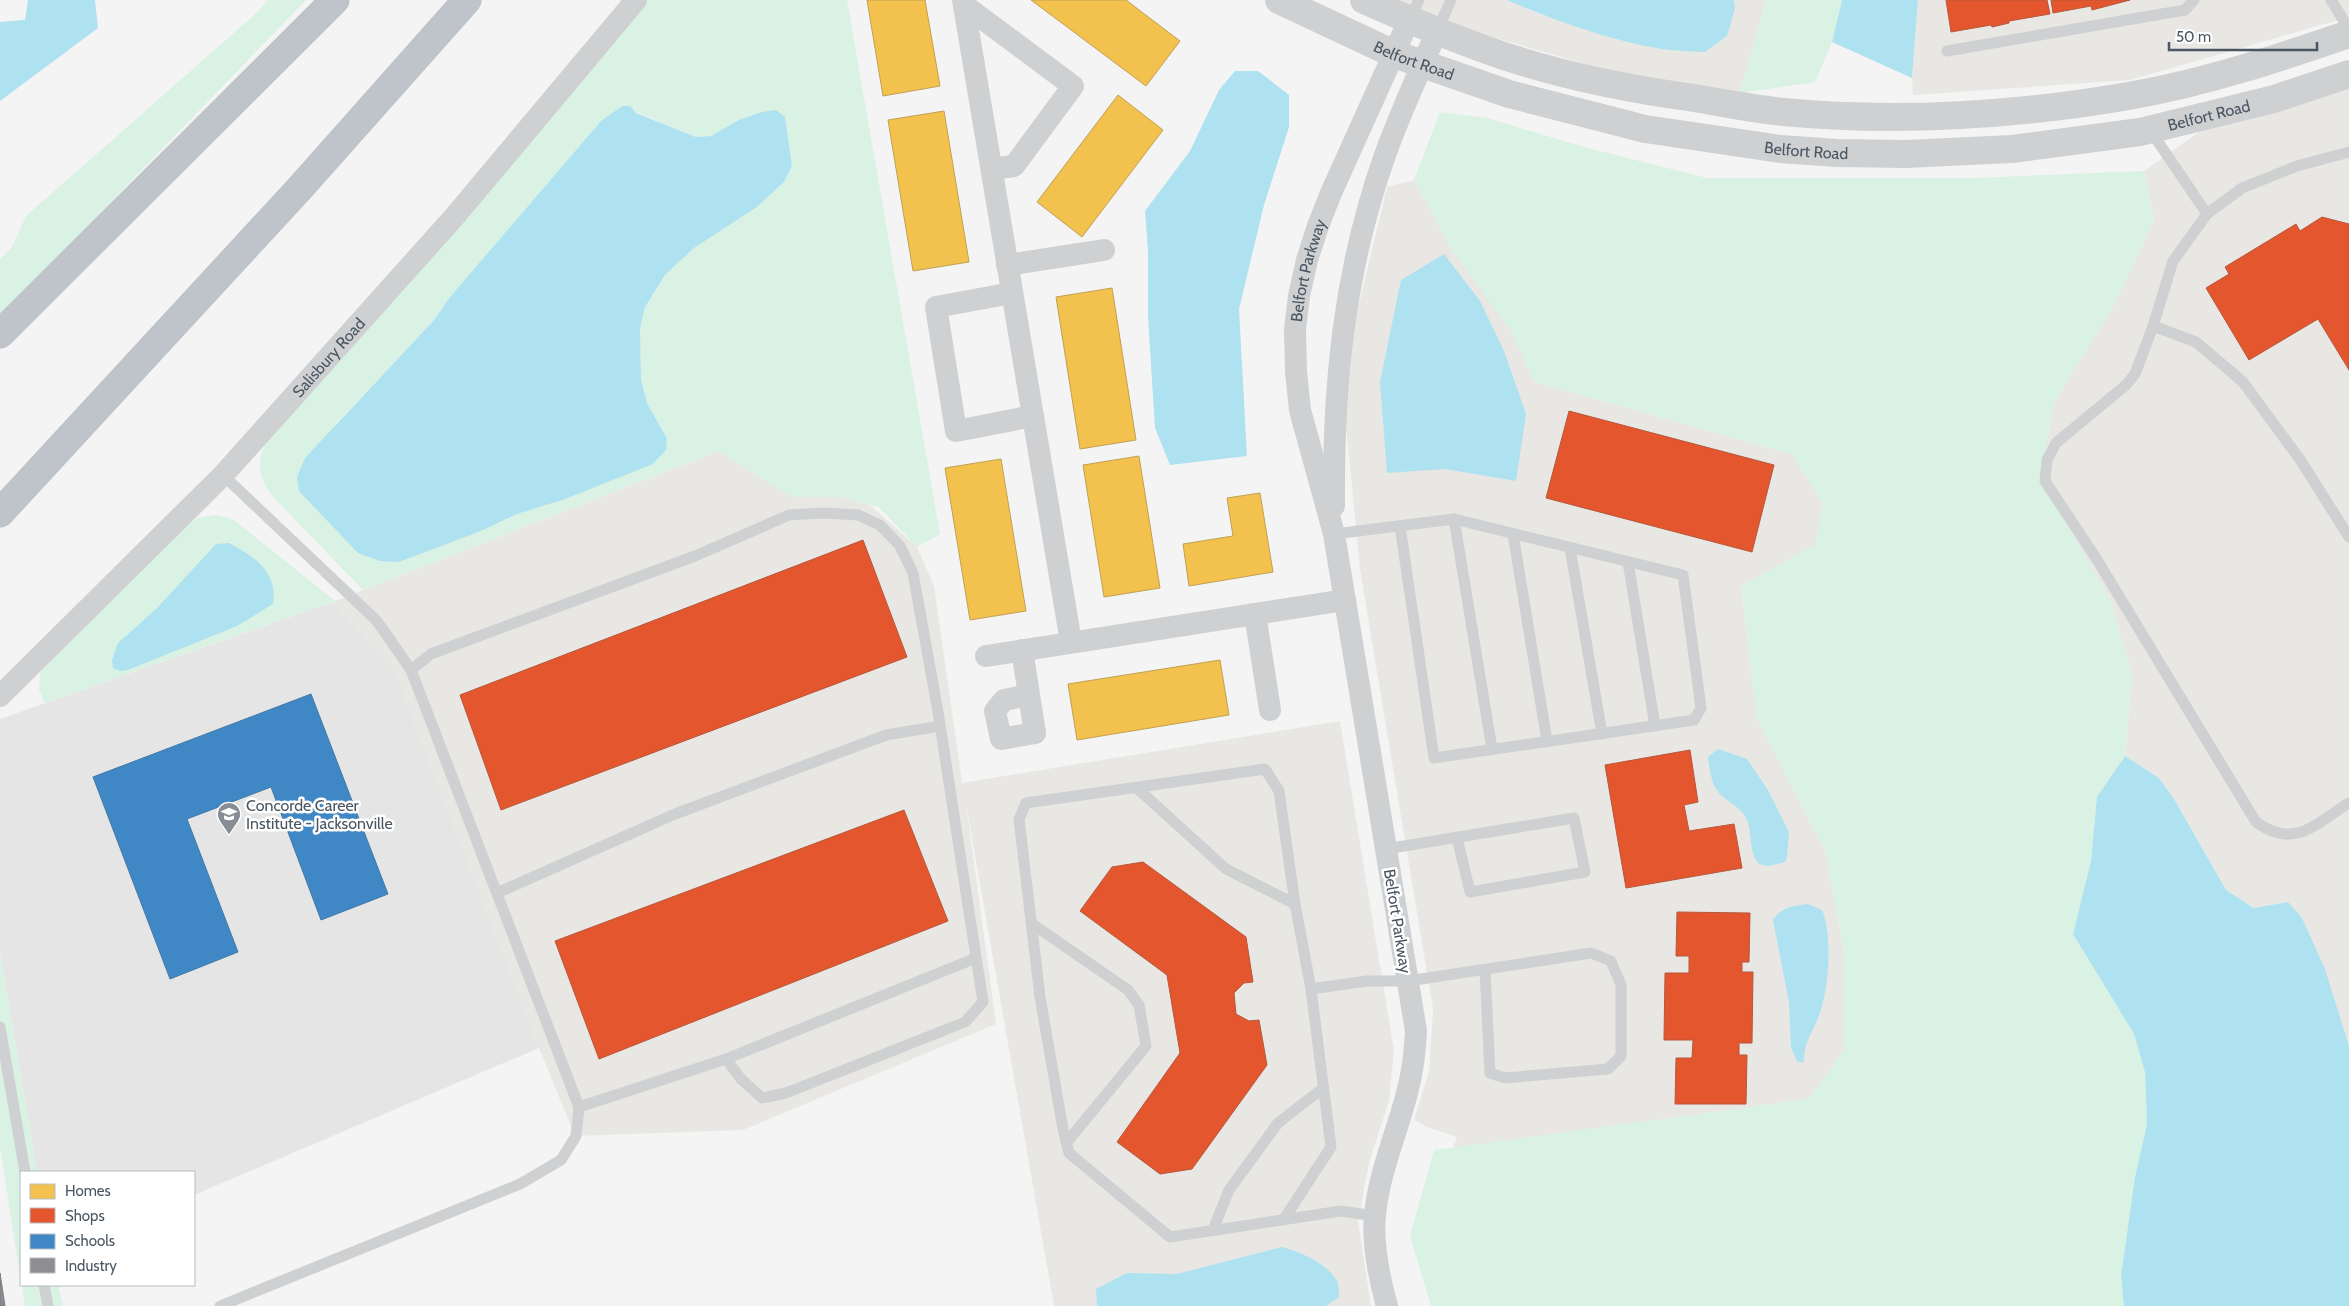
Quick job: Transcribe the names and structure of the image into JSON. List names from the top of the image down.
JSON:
{
  "streets": {
    "street": ["Belfort Road", "Belfort Parkway", "Salisbury Road"]
  },
  "crossings": [
    ["Belfort Road", "Belfort Parkway"]
  ],
  "places": {
    "school or university": ["Concorde Career Institute - Jacksonville"]
  },
  "legend": [
    "Homes",
    "Shops",
    "Schools",
    "Industry"
  ],
  "scale_bar": "50 m"
}
